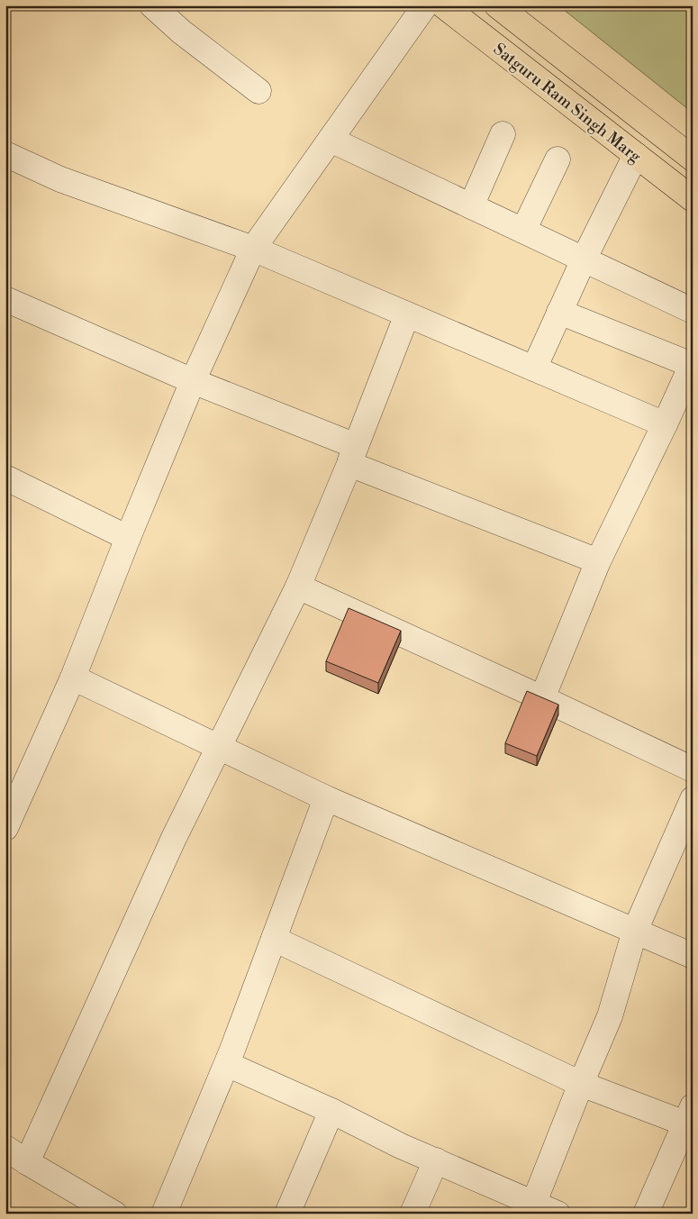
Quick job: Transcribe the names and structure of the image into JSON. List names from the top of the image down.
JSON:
{
  "streets": {
    "main road": ["Satguru Ram Singh Marg"]
  }
}
